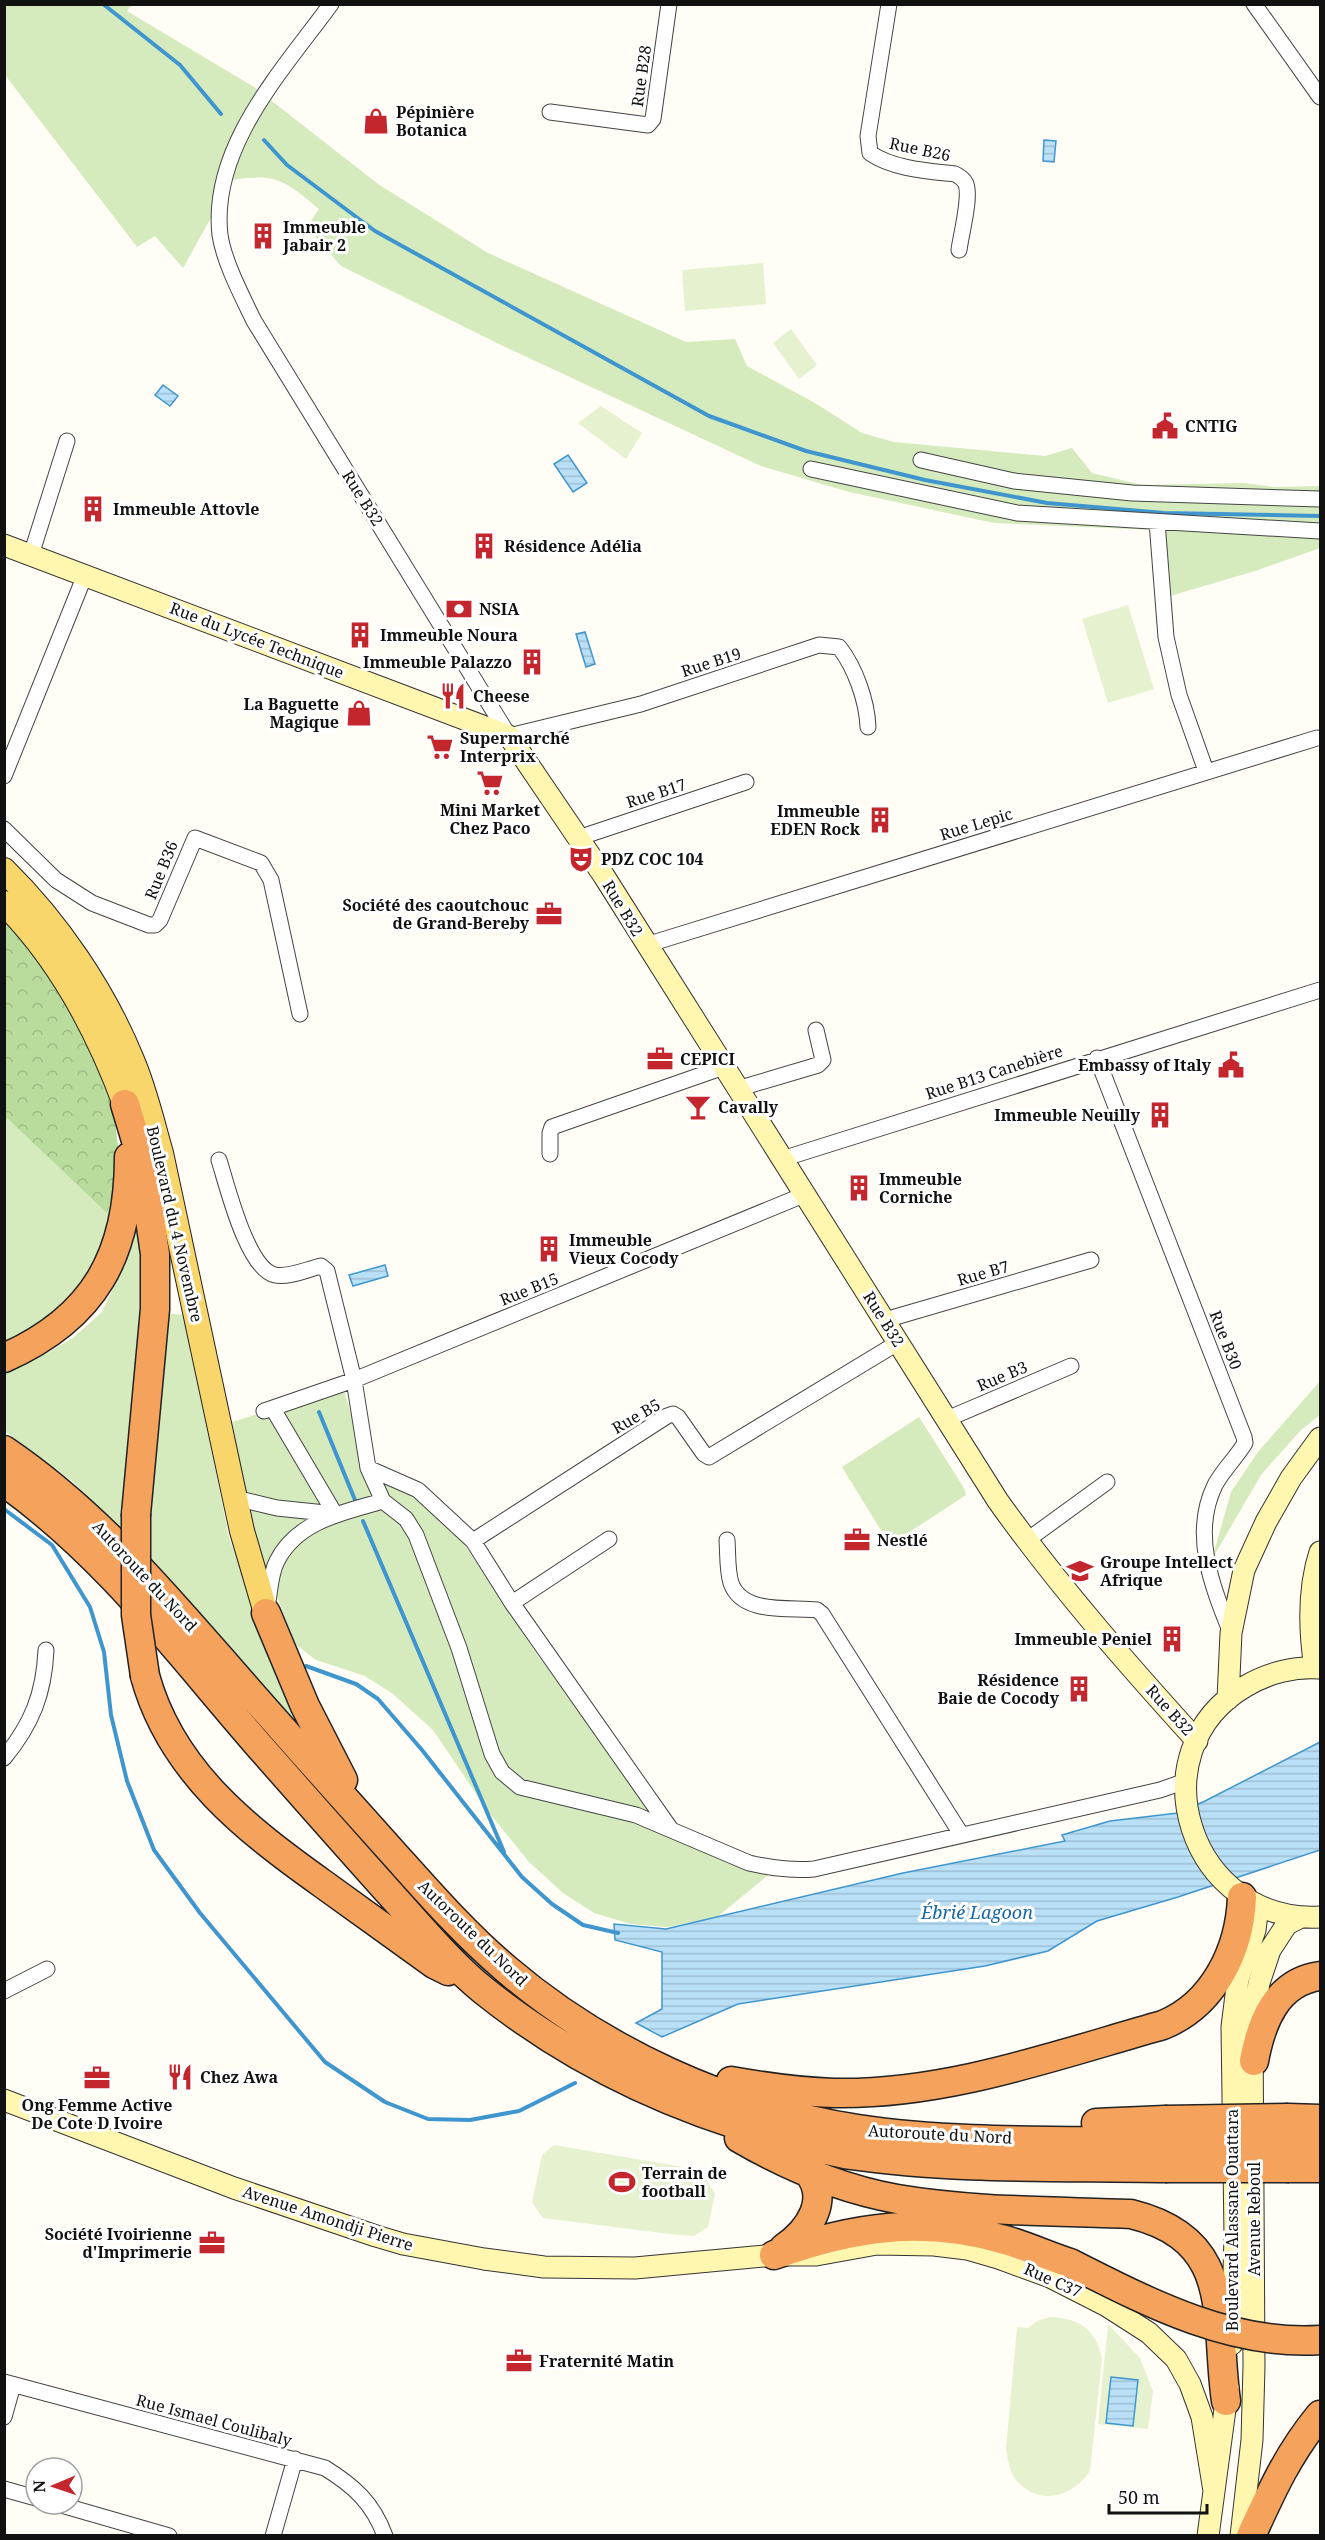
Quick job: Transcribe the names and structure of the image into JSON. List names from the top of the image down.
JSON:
{
  "streets": {
    "highway": ["Autoroute du Nord"],
    "main road": ["Boulevard du 4 Novembre"],
    "street": [
      "Rue B28",
      "Rue B26",
      "Rue B32",
      "Rue du Lycée Technique",
      "Rue B19",
      "Rue B17",
      "Rue Lepic",
      "Rue B36",
      "Rue B13 Canebière",
      "Rue B7",
      "Rue B15",
      "Rue B30",
      "Rue B3",
      "Rue B5",
      "Avenue Amondji Pierre",
      "Avenue Reboul",
      "Boulevard Alassane Ouattara",
      "Rue C37",
      "Rue Ismael Coulibaly"
    ]
  },
  "crossings": [
    ["Rue B32", "Rue du Lycée Technique"],
    ["Rue B32", "Rue B19"],
    ["Rue B32", "Rue B17"],
    ["Rue B32", "Rue Lepic"],
    ["Rue B32", "Rue B13 Canebière"],
    ["Rue B32", "Rue B7"],
    ["Rue B32", "Rue B15"],
    ["Rue B32", "Rue B3"],
    ["Rue B32", "Rue B5"],
    ["Rue du Lycée Technique", "Rue B19"],
    ["Rue B13 Canebière", "Rue B30"],
    ["Avenue Amondji Pierre", "Rue C37"],
    ["Boulevard Alassane Ouattara", "Rue C37"]
  ],
  "water": ["Ébrié Lagoon"],
  "places": {
    "shop": ["Pépinière Botanica", "La Baguette Magique"],
    "building": [
      "Immeuble Jabair 2",
      "Immeuble Attovle",
      "Résidence Adélia",
      "Immeuble Noura",
      "Immeuble Palazzo",
      "Immeuble EDEN Rock",
      "Immeuble Neuilly",
      "Immeuble Corniche",
      "Immeuble Vieux Cocody",
      "Immeuble Peniel",
      "Résidence Baie de Cocody"
    ],
    "public building": ["CNTIG", "Embassy of Italy"],
    "bank": ["NSIA"],
    "restaurant": ["Cheese", "Chez Awa"],
    "supermarket": ["Supermarché Interprix", "Mini Market Chez Paco"],
    "theatre": ["PDZ COC 104"],
    "office": [
      "Société des caoutchouc de Grand-Bereby",
      "CEPICI",
      "Nestlé",
      "Ong Femme Active De Cote D Ivoire",
      "Société Ivoirienne d'Imprimerie",
      "Fraternité Matin"
    ],
    "bar": ["Cavally"],
    "school or university": ["Groupe Intellect Afrique"],
    "sports": ["Terrain de football"]
  },
  "scale_bar": "50 m",
  "north": "left"
}
